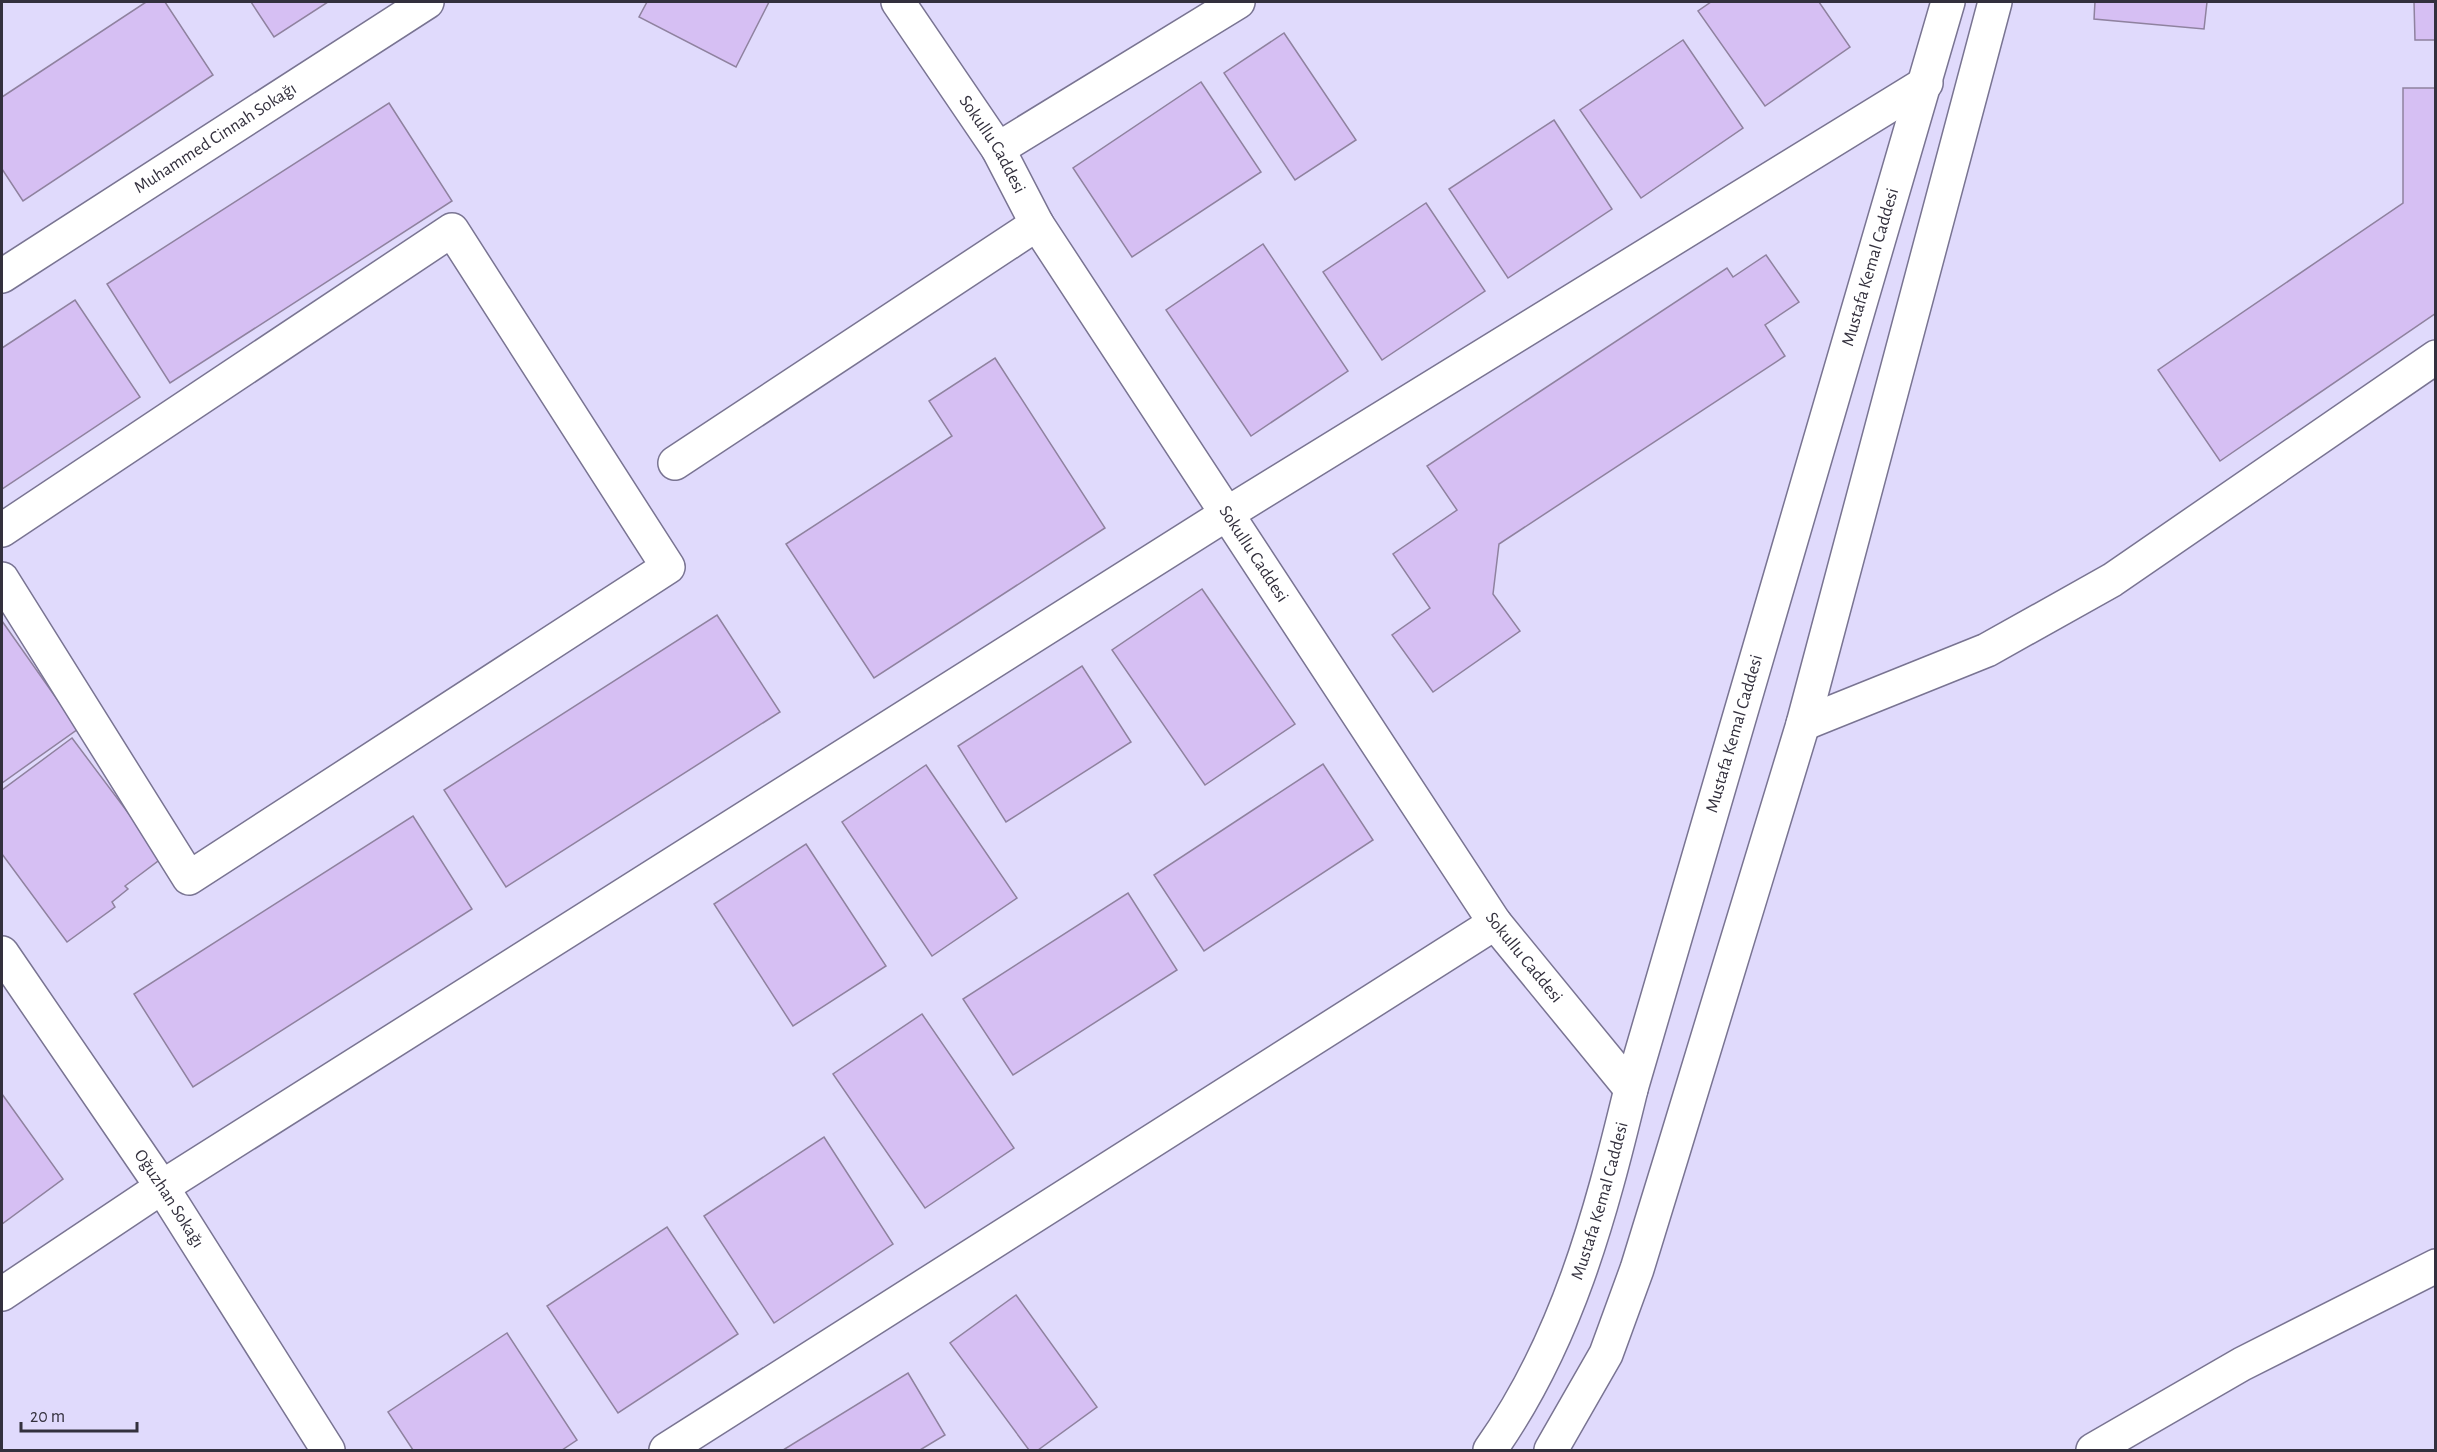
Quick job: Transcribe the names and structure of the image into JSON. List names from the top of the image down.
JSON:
{
  "streets": {
    "street": [
      "Muhammed Cinnah Sokağı",
      "Sokullu Caddesi",
      "Mustafa Kemal Caddesi",
      "Oğuzhan Sokağı"
    ]
  },
  "crossings": [
    ["Sokullu Caddesi", "Mustafa Kemal Caddesi"]
  ],
  "scale_bar": "20 m"
}
